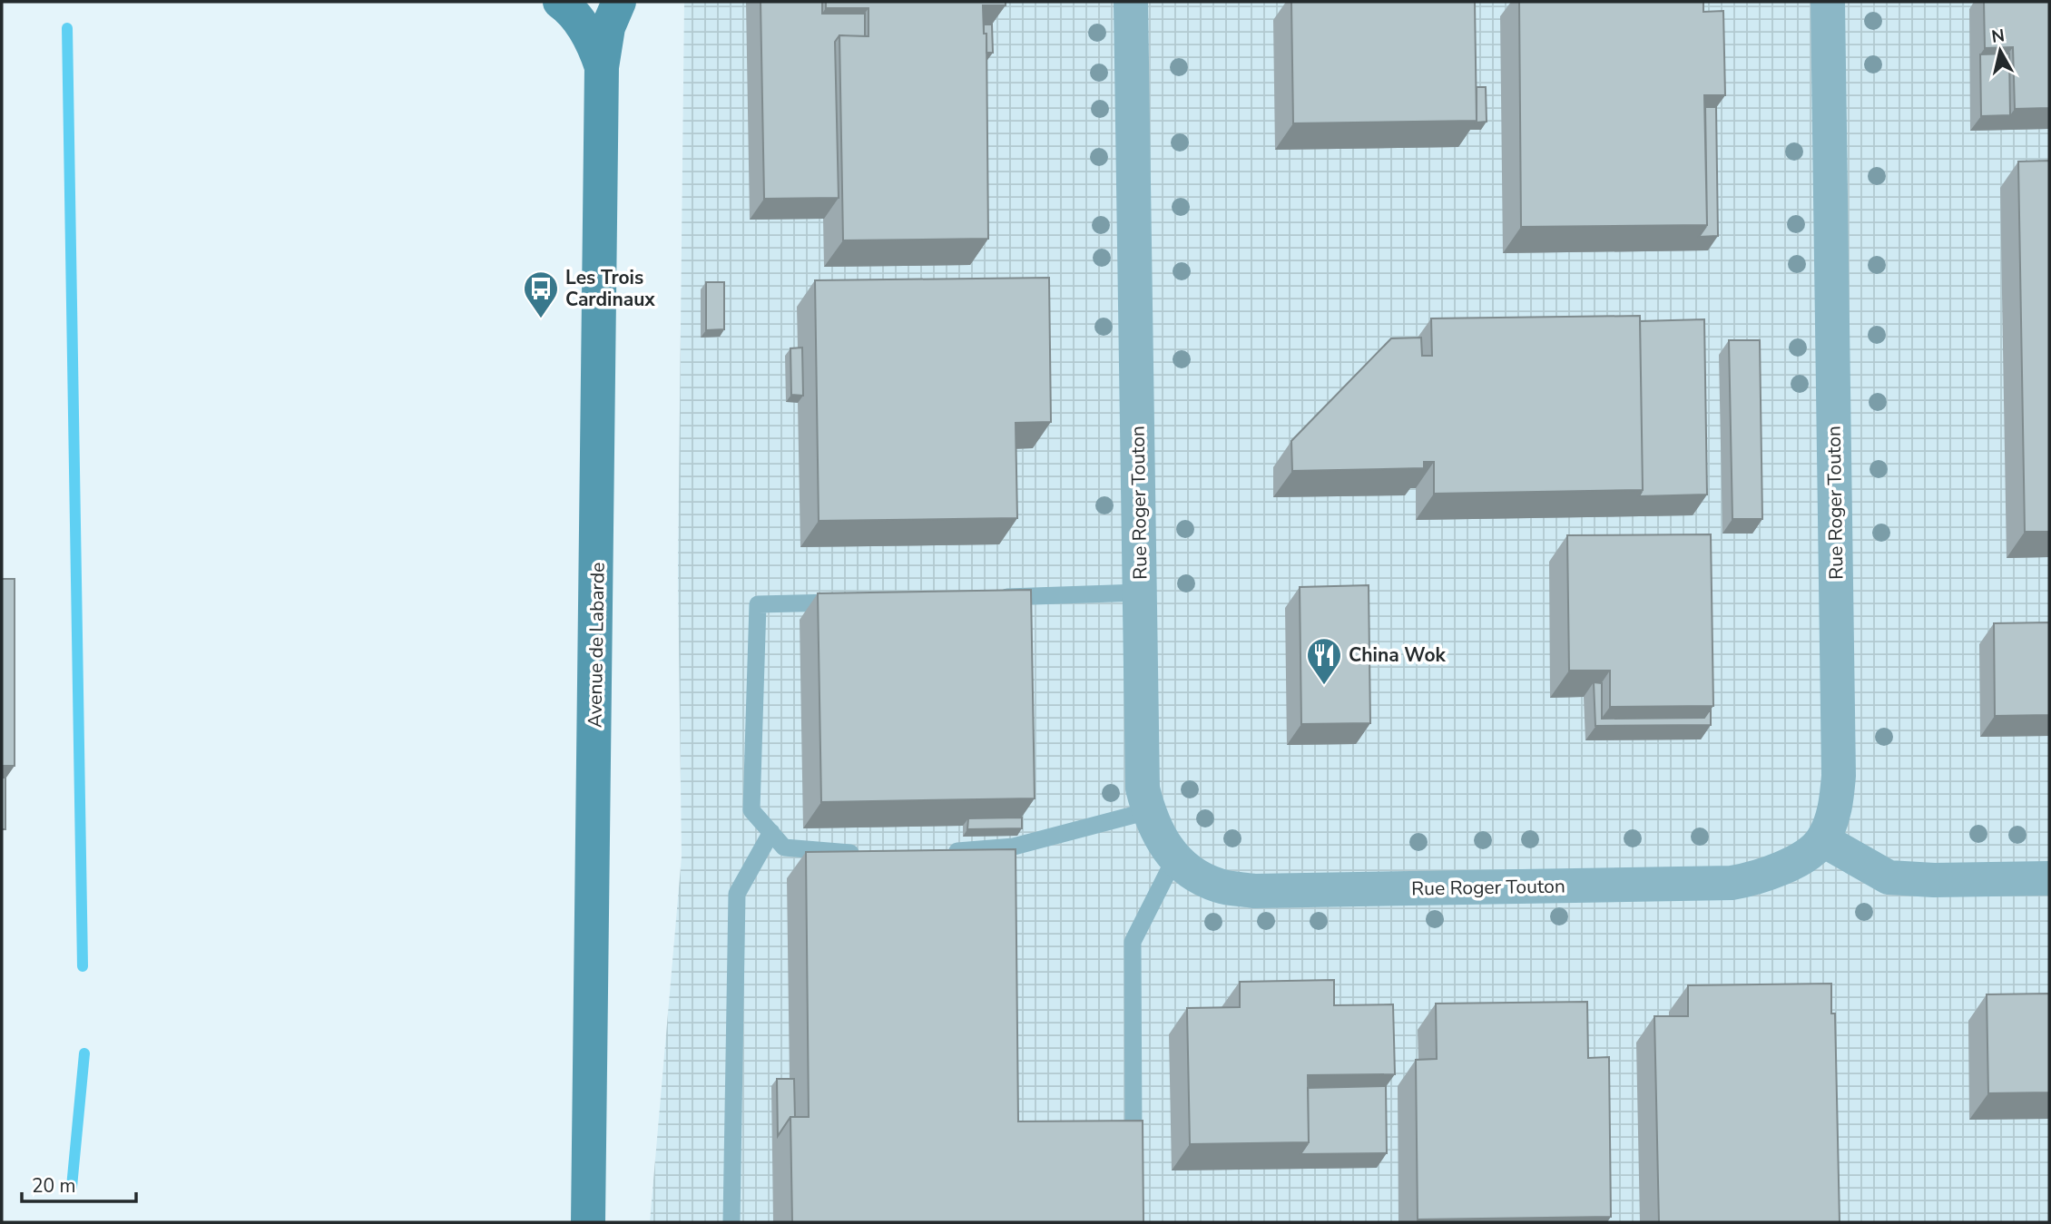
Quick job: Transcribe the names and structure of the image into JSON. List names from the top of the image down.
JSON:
{
  "streets": {
    "main road": ["Avenue de Labarde"],
    "street": ["Rue Roger Touton"]
  },
  "places": {
    "bus stop": ["Les Trois Cardinaux"],
    "restaurant": ["China Wok"]
  },
  "scale_bar": "20 m",
  "north": "top"
}
